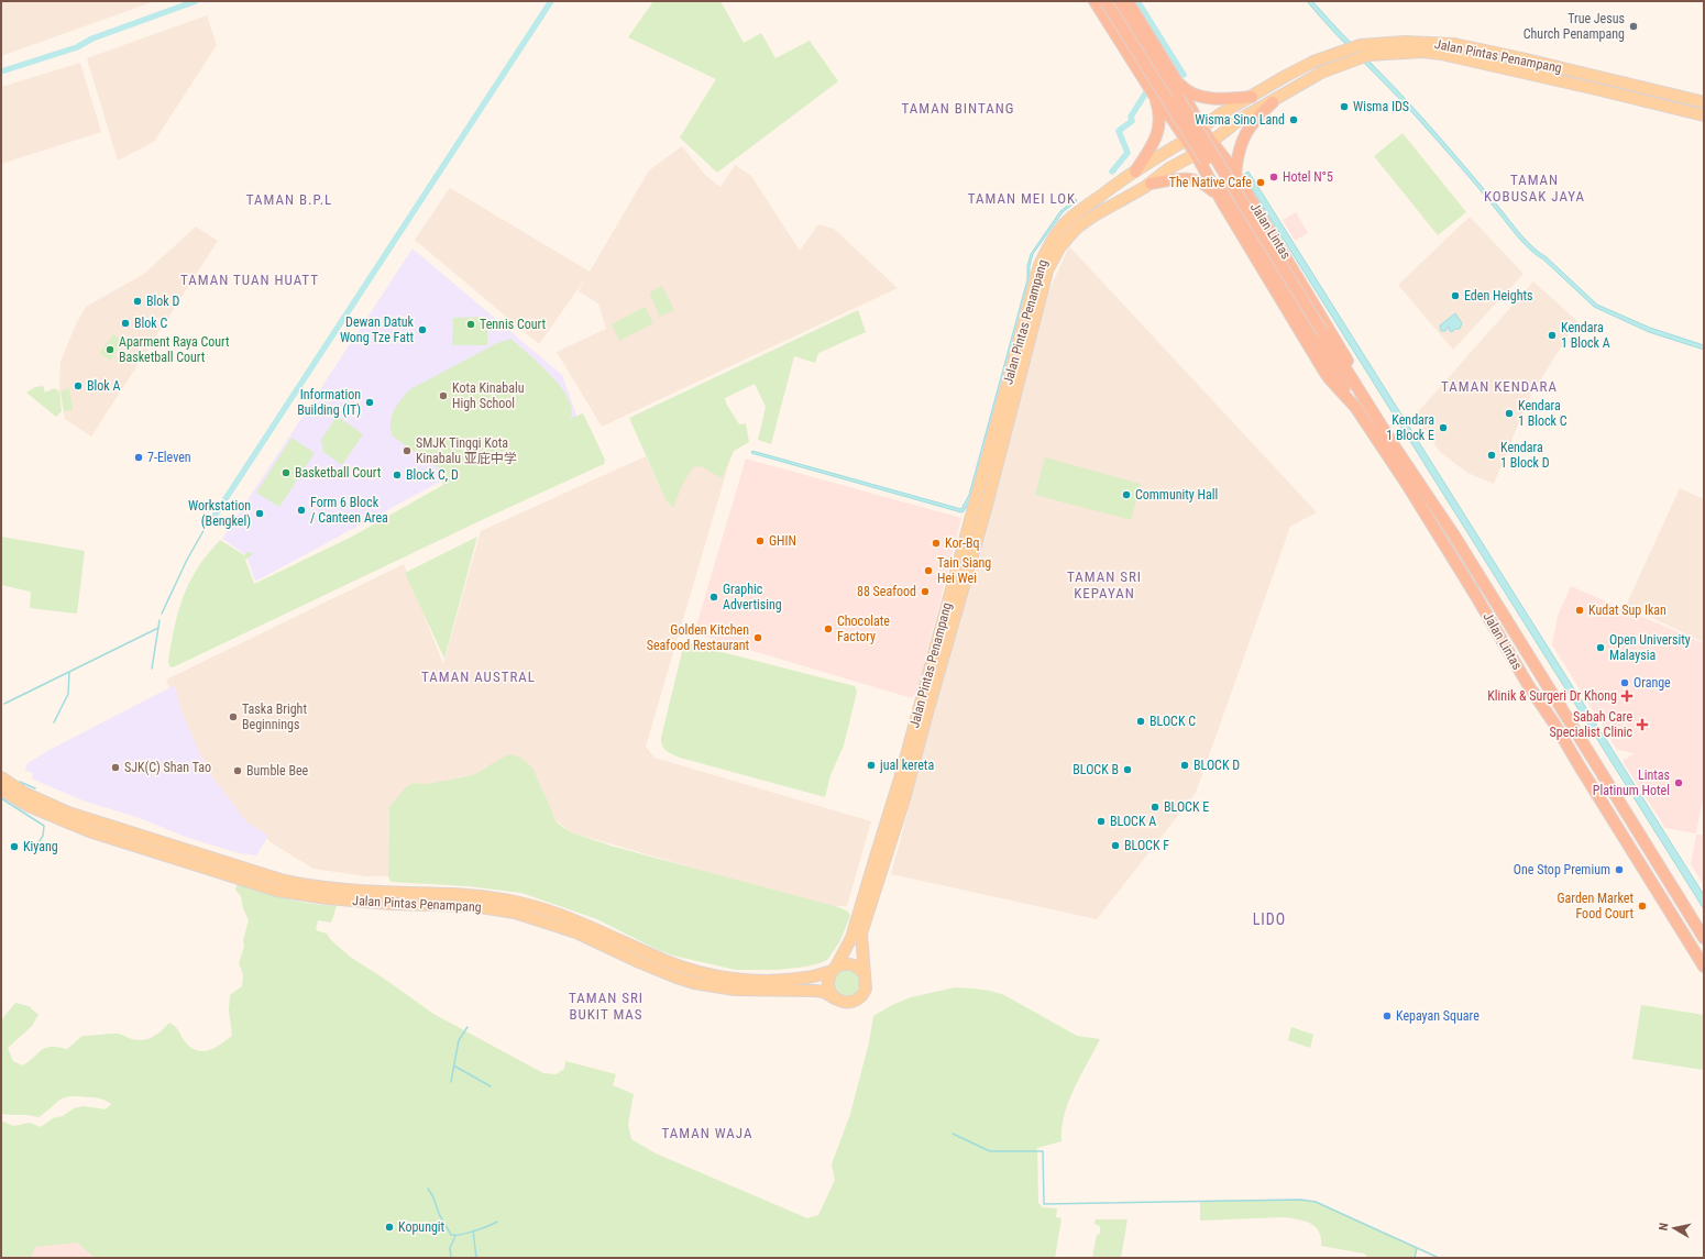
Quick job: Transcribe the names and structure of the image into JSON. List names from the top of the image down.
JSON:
{
  "streets": {
    "highway": ["Jalan Lintas"],
    "main road": ["Jalan Pintas Penampang"]
  },
  "crossings": [
    ["Jalan Pintas Penampang", "Jalan Lintas"]
  ],
  "districts": [
    "TAMAN BINTANG",
    "TAMAN KOBUSAK JAYA",
    "TAMAN MEI LOK",
    "TAMAN B.P.L",
    "TAMAN TUAN HUATT",
    "TAMAN KENDARA",
    "TAMAN SRI KEPAYAN",
    "TAMAN AUSTRAL",
    "LIDO",
    "TAMAN SRI BUKIT MAS",
    "TAMAN WAJA"
  ],
  "places": {
    "other": [
      "True Jesus Church Penampang",
      "Wisma IDS",
      "Wisma Sino Land",
      "Hotel N°5",
      "The Native Cafe",
      "Eden Heights",
      "Blok D",
      "Blok C",
      "Tennis Court",
      "Dewan Datuk Wong Tze Fatt",
      "Kendara 1 Block A",
      "Aparment Raya Court Basketball Court",
      "Blok A",
      "Kota Kinabalu High School",
      "Information Building (IT)",
      "Kendara 1 Block C",
      "Kendara 1 Block E",
      "SMJK Tinggi Kota Kinabalu 亚庇中学",
      "Kendara 1 Block D",
      "7-Eleven",
      "Basketball Court",
      "Block C, D",
      "Community Hall",
      "Form 6 Block / Canteen Area",
      "Workstation (Bengkel)",
      "GHIN",
      "Kor-Bq",
      "Tain Siang Hei Wei",
      "88 Seafood",
      "Graphic Advertising",
      "Kudat Sup Ikan",
      "Chocolate Factory",
      "Golden Kitchen Seafood Restaurant",
      "Open University Malaysia",
      "Orange",
      "Taska Bright Beginnings",
      "BLOCK C",
      "jual kereta",
      "BLOCK D",
      "SJK(C) Shan Tao",
      "BLOCK B",
      "Bumble Bee",
      "Lintas Platinum Hotel",
      "BLOCK E",
      "BLOCK A",
      "BLOCK F",
      "Kiyang",
      "One Stop Premium",
      "Garden Market Food Court",
      "Kepayan Square",
      "Kopungit"
    ],
    "health": ["Klinik & Surgeri Dr Khong", "Sabah Care Specialist Clinic"]
  },
  "north": "left"
}
